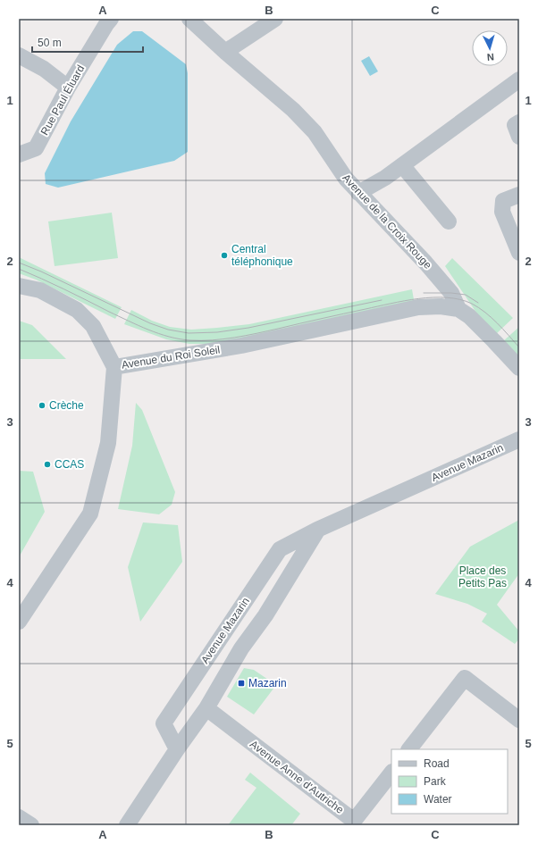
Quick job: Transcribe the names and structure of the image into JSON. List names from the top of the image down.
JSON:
{
  "streets": {
    "street": [
      "Rue Paul Éluard",
      "Avenue de la Croix Rouge",
      "Avenue du Roi Soleil",
      "Avenue Mazarin",
      "Avenue Anne d'Autriche"
    ]
  },
  "crossings": [
    ["Avenue de la Croix Rouge", "Avenue du Roi Soleil"]
  ],
  "parks": ["Place des Petits Pas"],
  "places": {
    "other": ["Central téléphonique", "Crèche", "CCAS"],
    "transit": ["Mazarin"]
  },
  "legend": ["Road", "Park", "Water"],
  "scale_bar": "50 m",
  "north": "bottom",
  "grid": {
    "columns": ["A", "B", "C"],
    "rows": [
      "1",
      "2",
      "3",
      "4",
      "5"
    ]
  }
}
